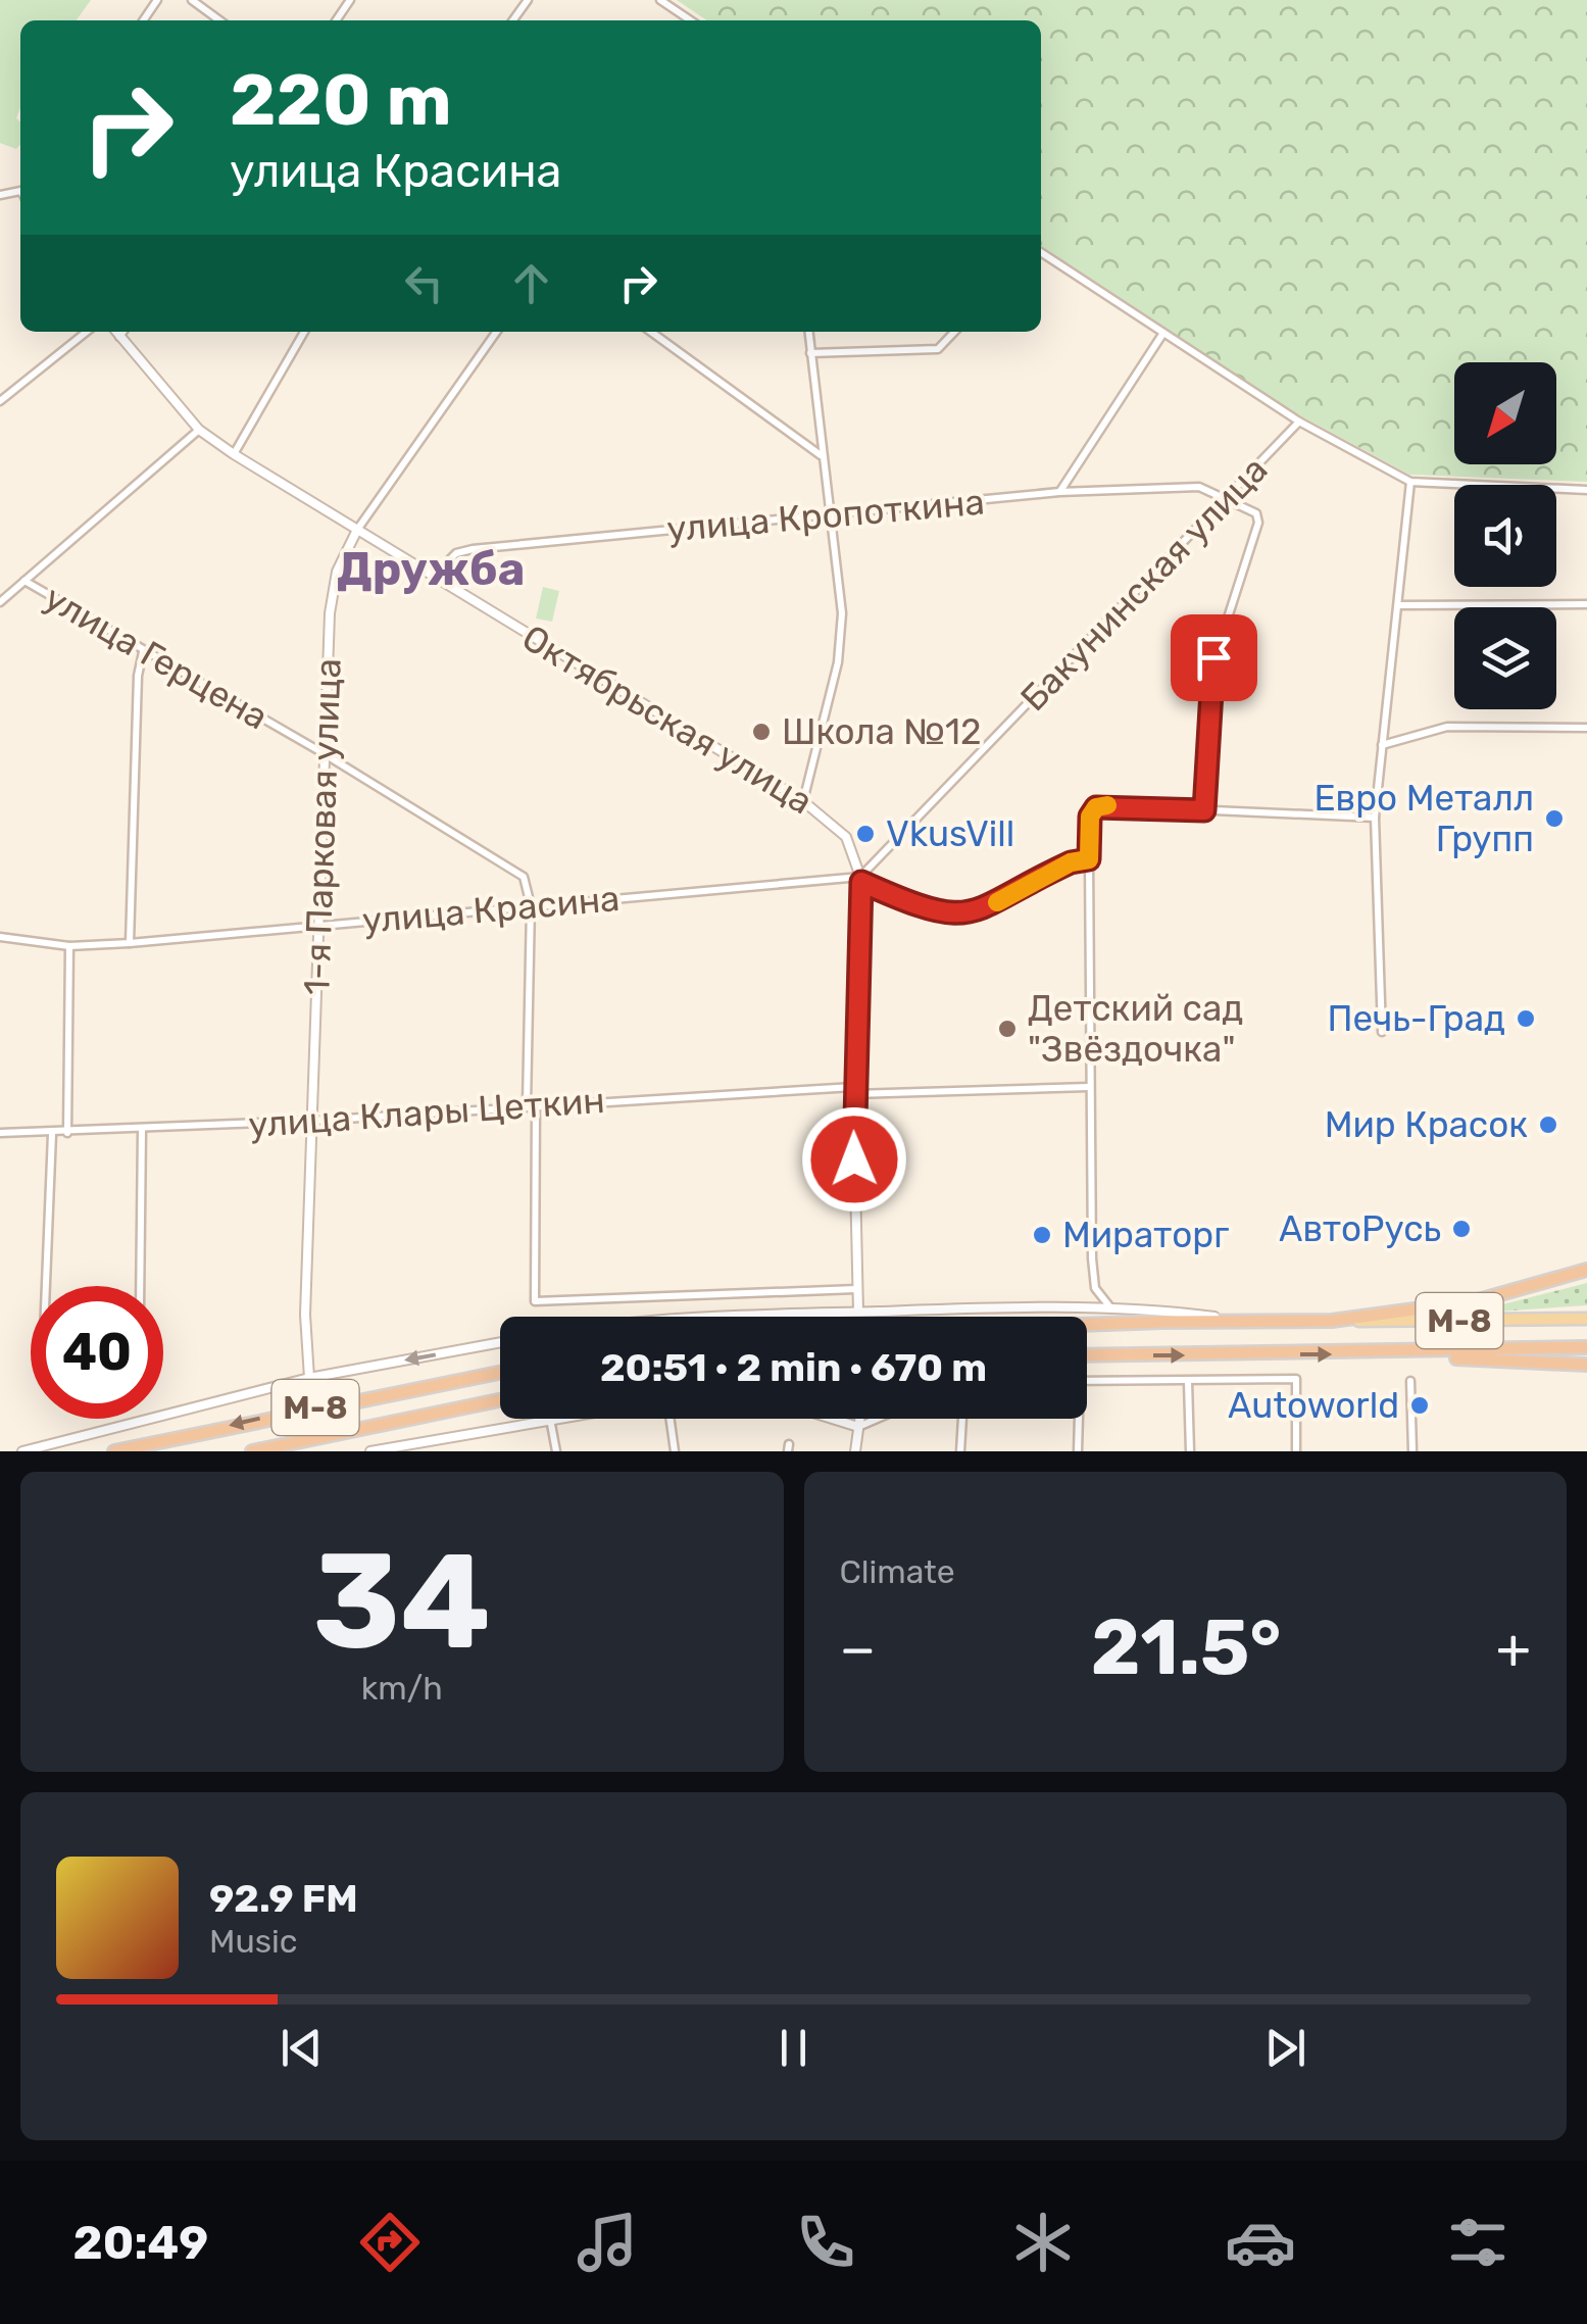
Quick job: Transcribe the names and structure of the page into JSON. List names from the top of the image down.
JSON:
{
  "streets": {
    "highway": ["М-8"],
    "street": [
      "улица Кропоткина",
      "Бакунинская улица",
      "улица Герцена",
      "Октябрьская улица",
      "1-я Парковая улица",
      "улица Красина",
      "улица Клары Цеткин"
    ]
  },
  "crossings": [
    ["улица Кропоткина", "Бакунинская улица"],
    ["улица Кропоткина", "Октябрьская улица"],
    ["Бакунинская улица", "Октябрьская улица"],
    ["Бакунинская улица", "улица Красина"],
    ["улица Герцена", "1-я Парковая улица"],
    ["улица Герцена", "улица Красина"],
    ["Октябрьская улица", "1-я Парковая улица"],
    ["Октябрьская улица", "улица Красина"],
    ["1-я Парковая улица", "улица Красина"],
    ["1-я Парковая улица", "улица Клары Цеткин"]
  ],
  "districts": ["Дружба"],
  "places": [
    "Школа №12",
    "Евро Металл Групп",
    "VkusVill",
    "Печь-Град",
    "Детский сад \"Звёздочка\"",
    "Мир Красок",
    "АвтоРусь",
    "Мираторг",
    "Autoworld"
  ],
  "north": "bottom left",
  "page": {
    "turn": ["220 m", "улица Красина"],
    "limit": "40",
    "trip": "20:51 · 2 min · 670 m",
    "tile": [
      ["34", "km/h"],
      "Climate"
    ],
    "heat": ["−", "21.5°", "+"],
    "song": ["92.9 FM", "Music"],
    "tabs": "20:49"
  }
}
